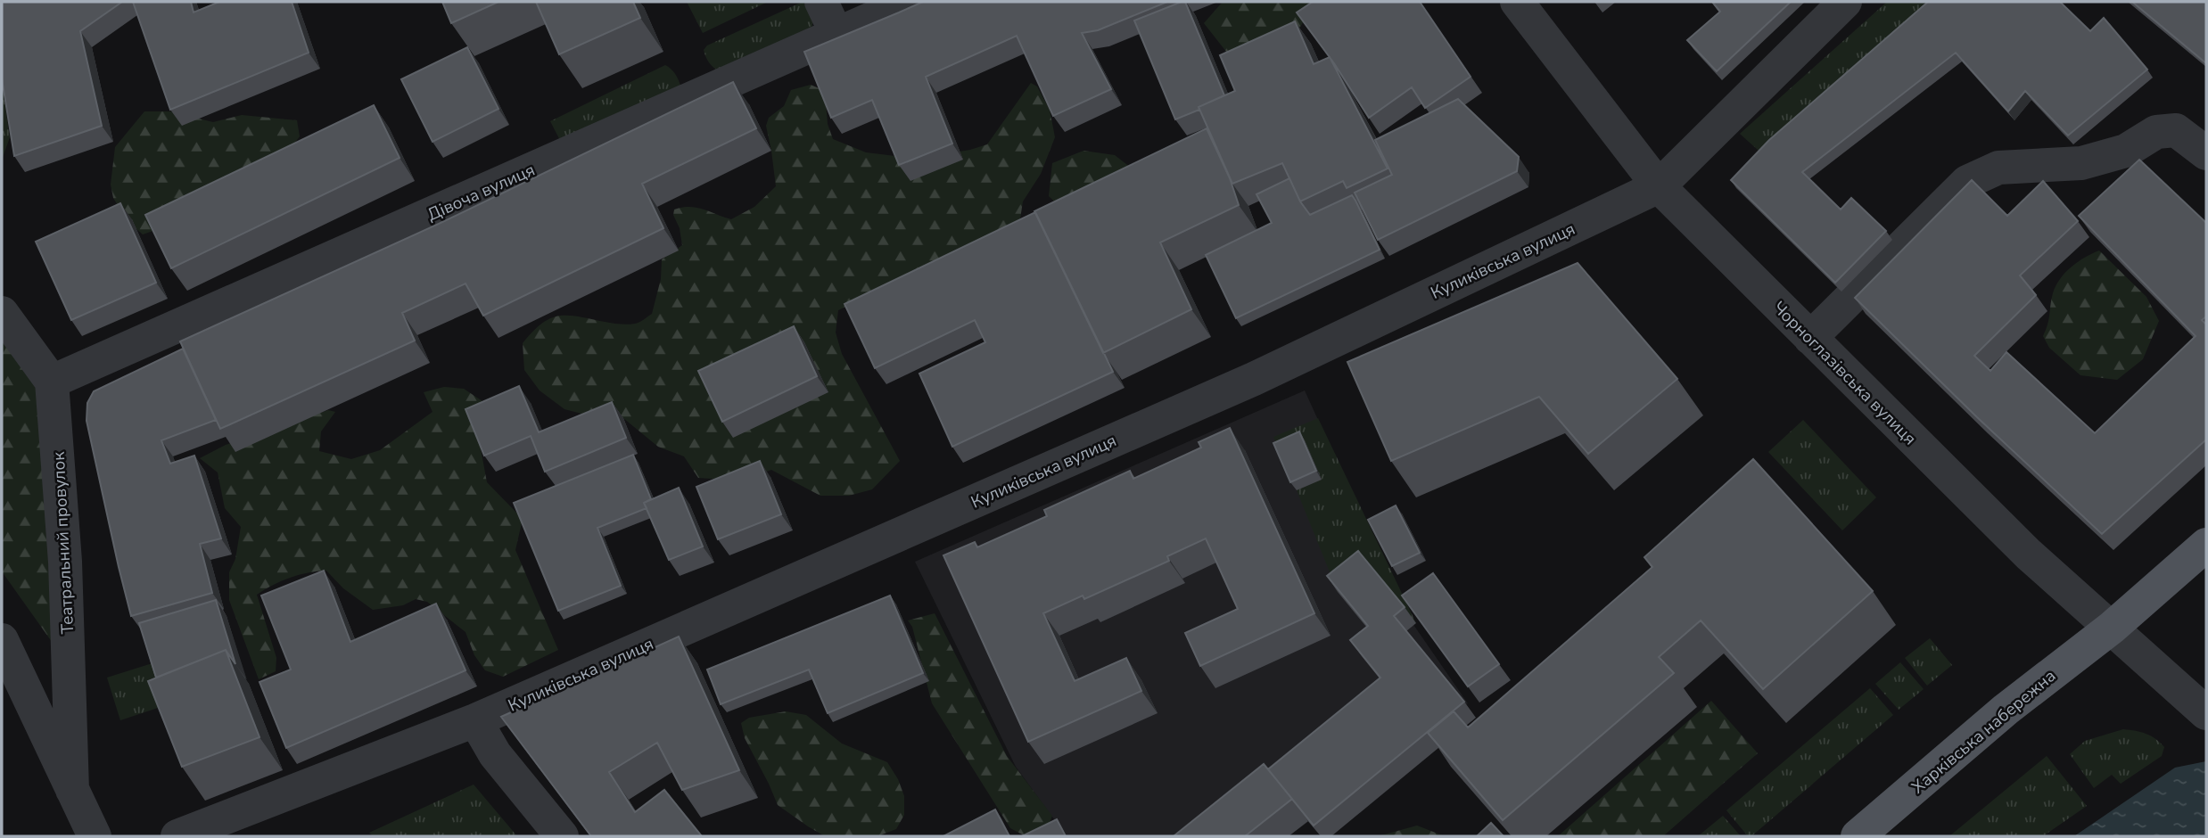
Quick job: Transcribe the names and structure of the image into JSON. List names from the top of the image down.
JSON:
{
  "streets": {
    "main road": ["Харківська набережна"],
    "street": [
      "Дівоча вулиця",
      "Куликівська вулиця",
      "Чорноглазівська вулиця",
      "Театральний провулок"
    ]
  },
  "crossings": [
    ["Дівоча вулиця", "Театральний провулок"],
    ["Куликівська вулиця", "Чорноглазівська вулиця"],
    ["Чорноглазівська вулиця", "Харківська набережна"]
  ]
}
